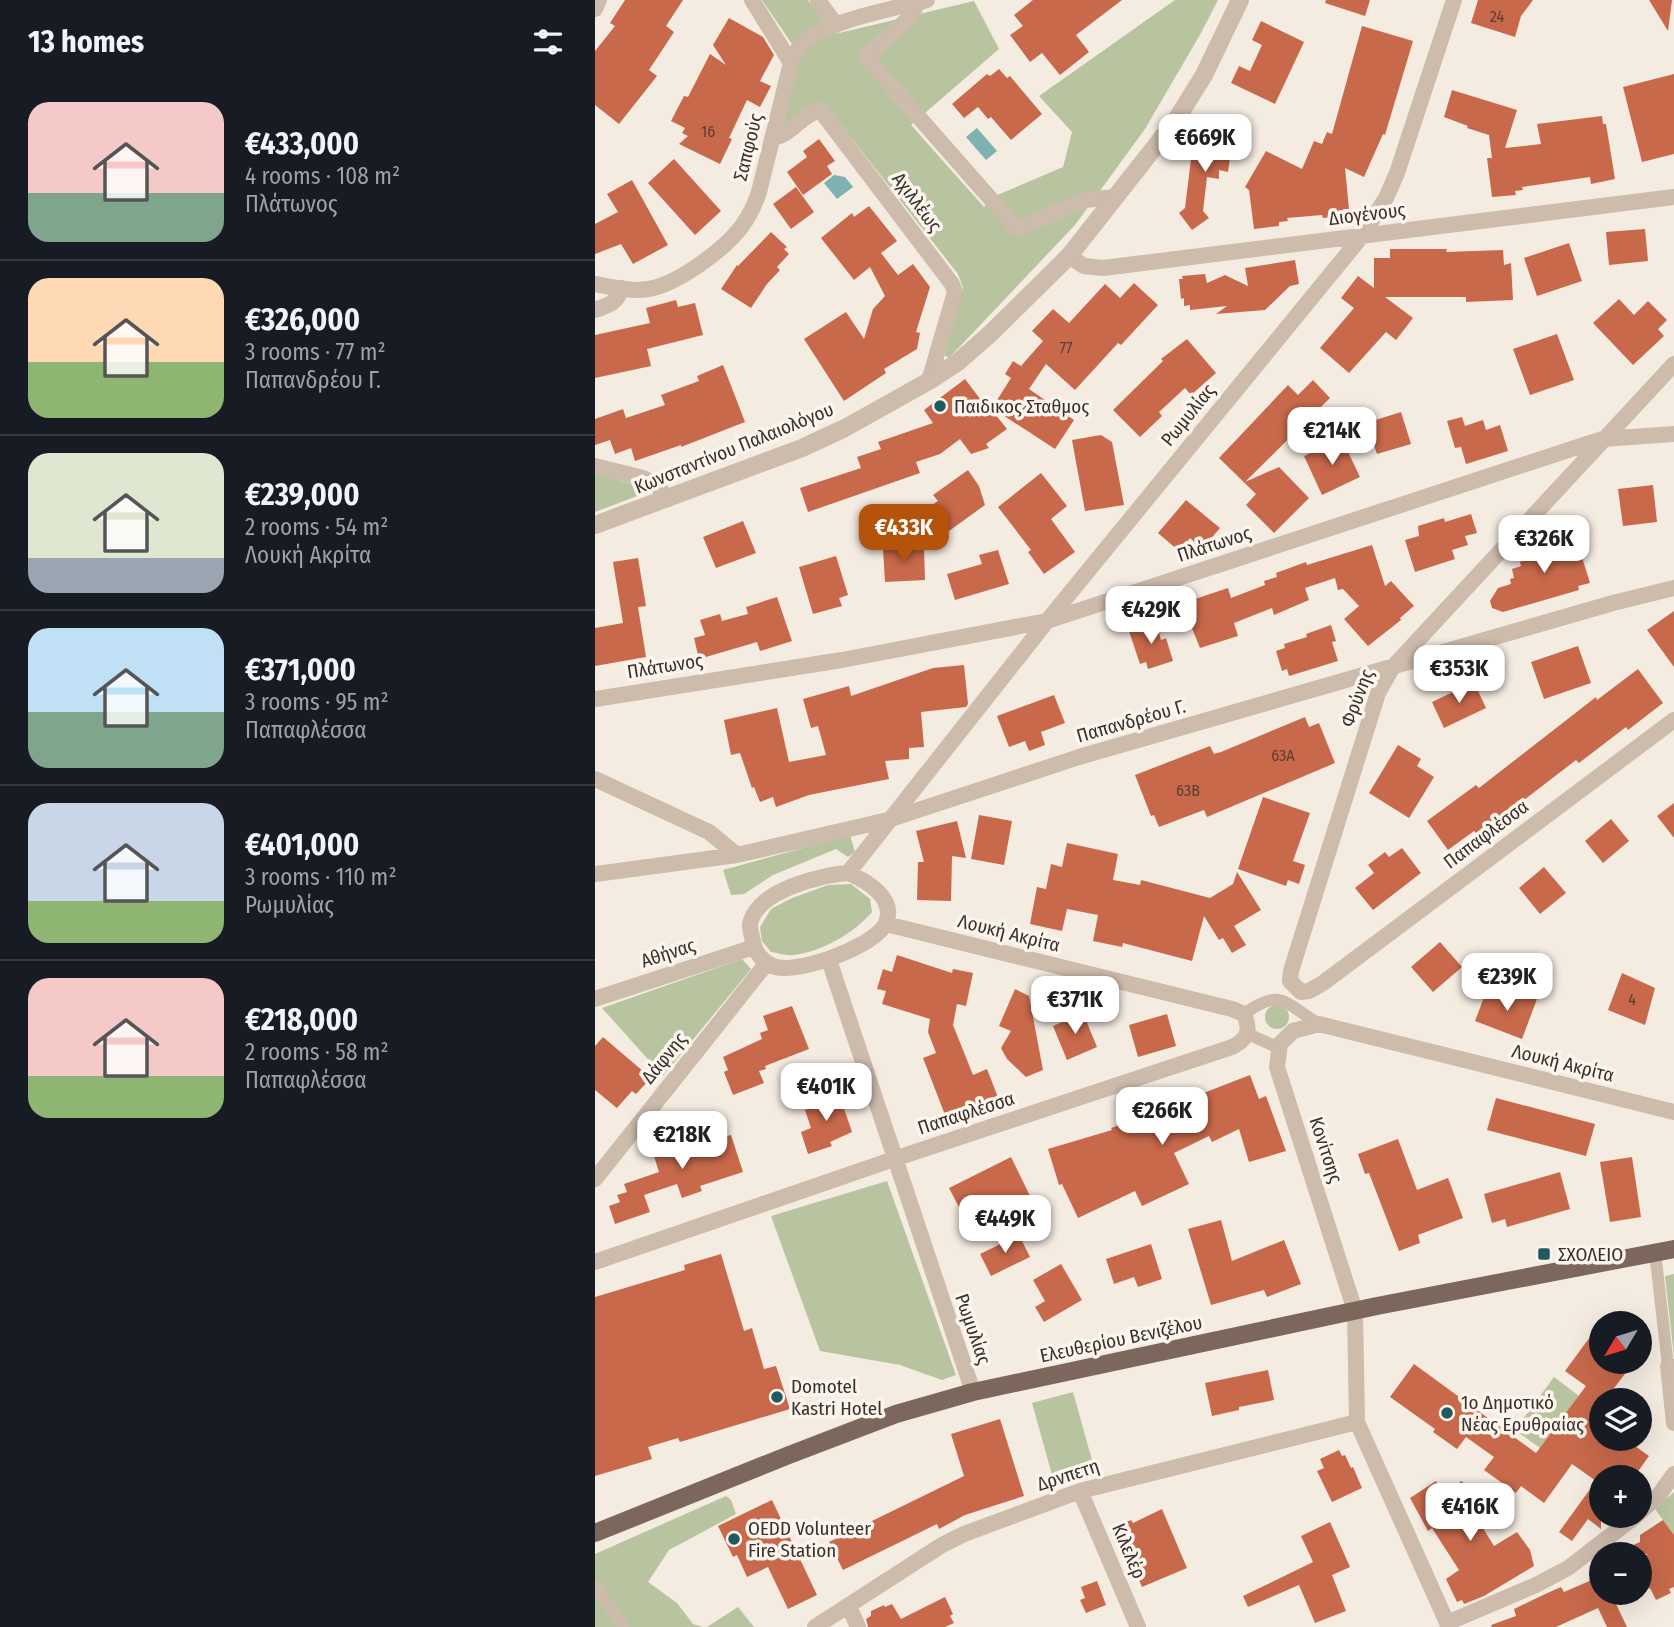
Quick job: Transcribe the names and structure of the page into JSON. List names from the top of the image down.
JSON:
{
  "streets": {
    "main road": ["Ελευθερίου Βενιζέλου"],
    "street": [
      "Σαπφούς",
      "Αχιλλέως",
      "Διογένους",
      "Ρωμυλίας",
      "Κωνσταντίνου Παλαιολόγου",
      "Πλάτωνος",
      "Φρύνης",
      "Παπανδρέου Γ.",
      "Παπαφλέσσα",
      "Λουκή Ακρίτα",
      "Αθήνας",
      "Δάφνης",
      "Κονίτσης",
      "Δρνπετη",
      "Κιλελέρ"
    ]
  },
  "crossings": [
    ["Σαπφούς", "Αχιλλέως"],
    ["Αχιλλέως", "Κωνσταντίνου Παλαιολόγου"],
    ["Διογένους", "Ρωμυλίας"],
    ["Διογένους", "Κωνσταντίνου Παλαιολόγου"],
    ["Ρωμυλίας", "Πλάτωνος"],
    ["Ρωμυλίας", "Παπανδρέου Γ."],
    ["Ρωμυλίας", "Παπαφλέσσα"],
    ["Ρωμυλίας", "Λουκή Ακρίτα"],
    ["Ρωμυλίας", "Αθήνας"],
    ["Ρωμυλίας", "Δάφνης"],
    ["Ρωμυλίας", "Ελευθερίου Βενιζέλου"],
    ["Πλάτωνος", "Φρύνης"],
    ["Φρύνης", "Παπανδρέου Γ."],
    ["Φρύνης", "Παπαφλέσσα"],
    ["Λουκή Ακρίτα", "Αθήνας"],
    ["Λουκή Ακρίτα", "Δάφνης"],
    ["Αθήνας", "Δάφνης"],
    ["Κονίτσης", "Ελευθερίου Βενιζέλου"],
    ["Κονίτσης", "Δρνπετη"],
    ["Δρνπετη", "Κιλελέρ"]
  ],
  "places": {
    "other": [
      "Παιδικος Σταθμος",
      "Domotel Kastri Hotel",
      "1ο Δημοτικό Νέας Ερυθραίας",
      "OEDD Volunteer Fire Station"
    ],
    "transit": ["ΣΧΟΛΕΙΟ"]
  },
  "house_numbers": [
    "24",
    "16",
    "77",
    "63Α",
    "63Β",
    "4"
  ],
  "north": "bottom left",
  "page": {
    "heading": "13 homes",
    "list": [
      {
        "name": "€433,000",
        "note": "4 rooms · 108 m² · Πλάτωνος"
      },
      {
        "name": "€326,000",
        "note": "3 rooms · 77 m² · Παπανδρέου Γ."
      },
      {
        "name": "€239,000",
        "note": "2 rooms · 54 m² · Λουκή Ακρίτα"
      },
      {
        "name": "€371,000",
        "note": "3 rooms · 95 m² · Παπαφλέσσα"
      },
      {
        "name": "€401,000",
        "note": "3 rooms · 110 m² · Ρωμυλίας"
      },
      {
        "name": "€218,000",
        "note": "2 rooms · 58 m² · Παπαφλέσσα"
      }
    ],
    "price": [
      "€669K",
      "€214K",
      "€433K",
      "€326K",
      "€429K",
      "€353K",
      "€239K",
      "€371K",
      "€401K",
      "€266K",
      "€218K",
      "€449K",
      "€416K"
    ],
    "map_buttons": ["+", "−"]
  }
}
